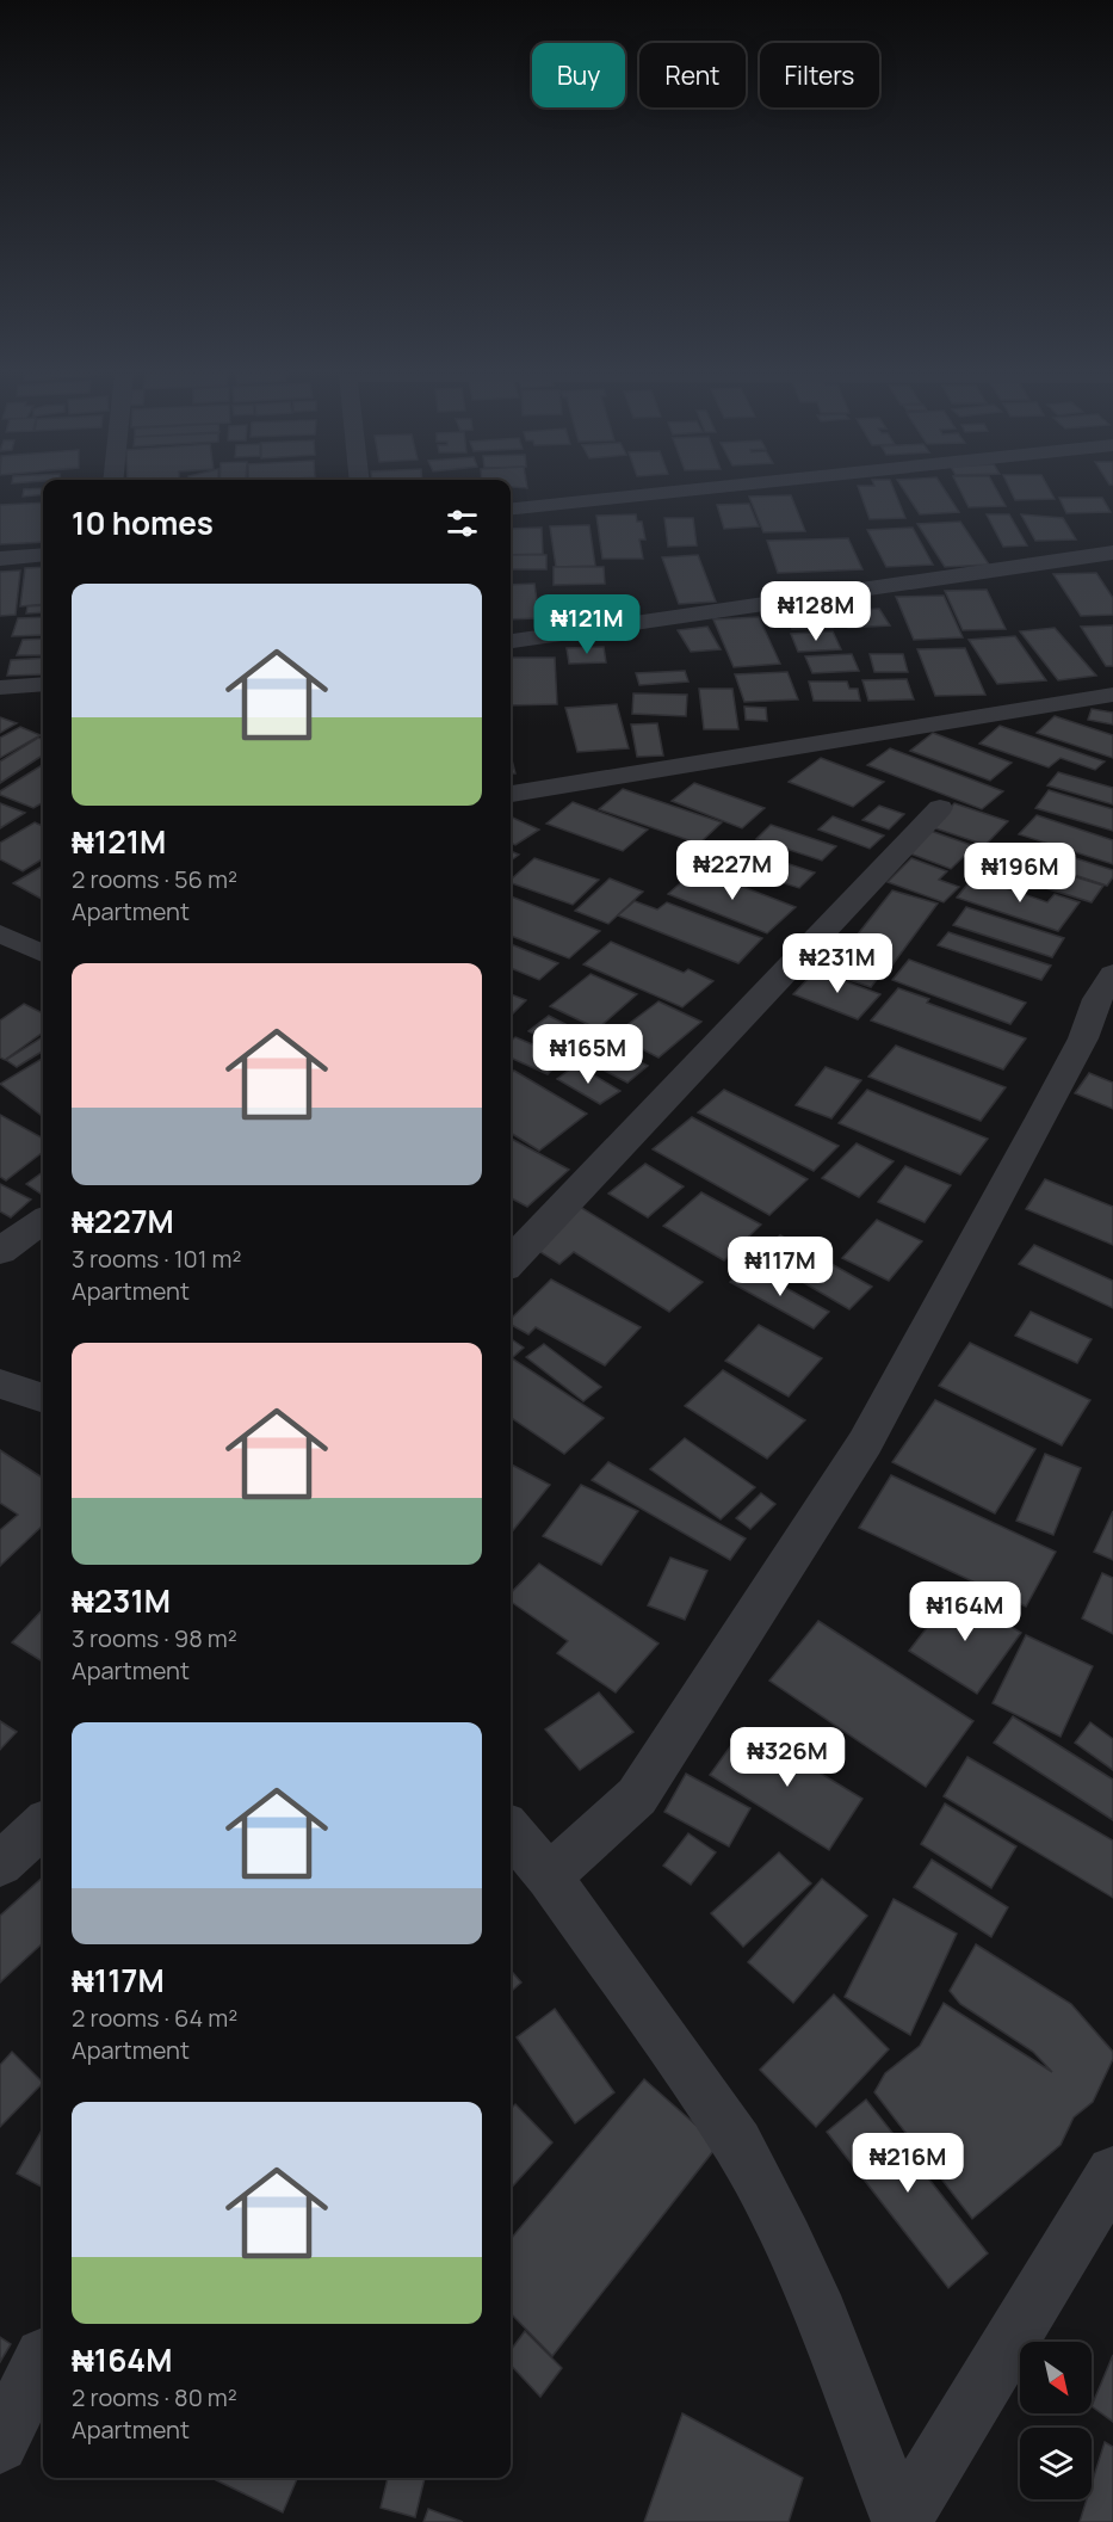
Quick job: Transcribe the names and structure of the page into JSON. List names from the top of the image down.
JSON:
{
  "north": "bottom right",
  "page": {
    "chip": ["Buy", "Rent", "Filters"],
    "heading": "10 homes",
    "list": [
      {
        "name": "₦121M",
        "note": "2 rooms · 56 m² · Apartment"
      },
      {
        "name": "₦227M",
        "note": "3 rooms · 101 m² · Apartment"
      },
      {
        "name": "₦231M",
        "note": "3 rooms · 98 m² · Apartment"
      },
      {
        "name": "₦117M",
        "note": "2 rooms · 64 m² · Apartment"
      },
      {
        "name": "₦164M",
        "note": "2 rooms · 80 m² · Apartment"
      }
    ],
    "price": [
      "₦128M",
      "₦121M",
      "₦227M",
      "₦196M",
      "₦231M",
      "₦165M",
      "₦117M",
      "₦164M",
      "₦326M",
      "₦216M"
    ]
  }
}
